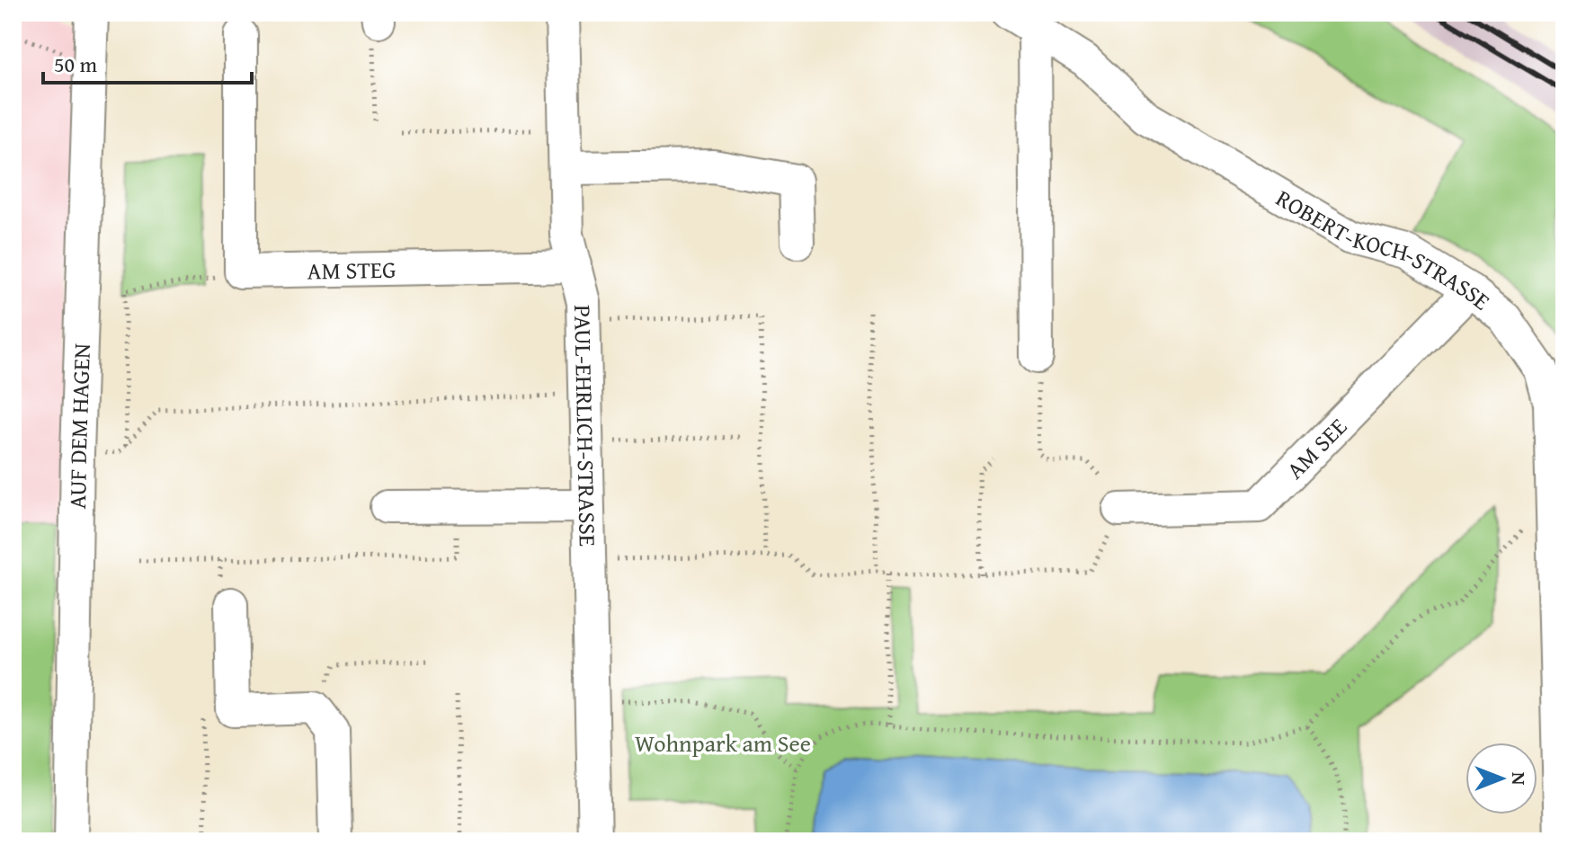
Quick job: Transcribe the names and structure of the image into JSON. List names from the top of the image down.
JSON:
{
  "streets": {
    "street": [
      "ROBERT-KOCH-STRASSE",
      "AM STEG",
      "PAUL-EHRLICH-STRASSE",
      "AUF DEM HAGEN",
      "AM SEE"
    ]
  },
  "crossings": [
    ["ROBERT-KOCH-STRASSE", "AM SEE"],
    ["AM STEG", "PAUL-EHRLICH-STRASSE"]
  ],
  "parks": ["Wohnpark am See"],
  "scale_bar": "50 m",
  "north": "right"
}
